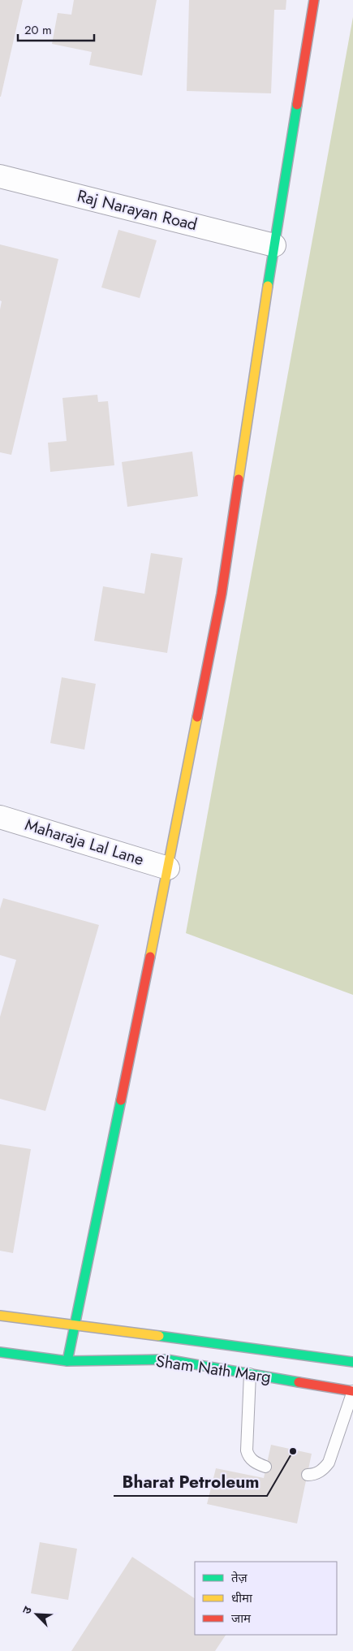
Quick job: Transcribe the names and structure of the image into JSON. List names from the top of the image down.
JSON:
{
  "streets": {
    "main road": ["Sham Nath Marg"],
    "street": ["Raj Narayan Road", "Maharaja Lal Lane"]
  },
  "places": ["Bharat Petroleum"],
  "legend": ["तेज़", "धीमा", "जाम"],
  "scale_bar": "20 m",
  "north": "top left"
}
